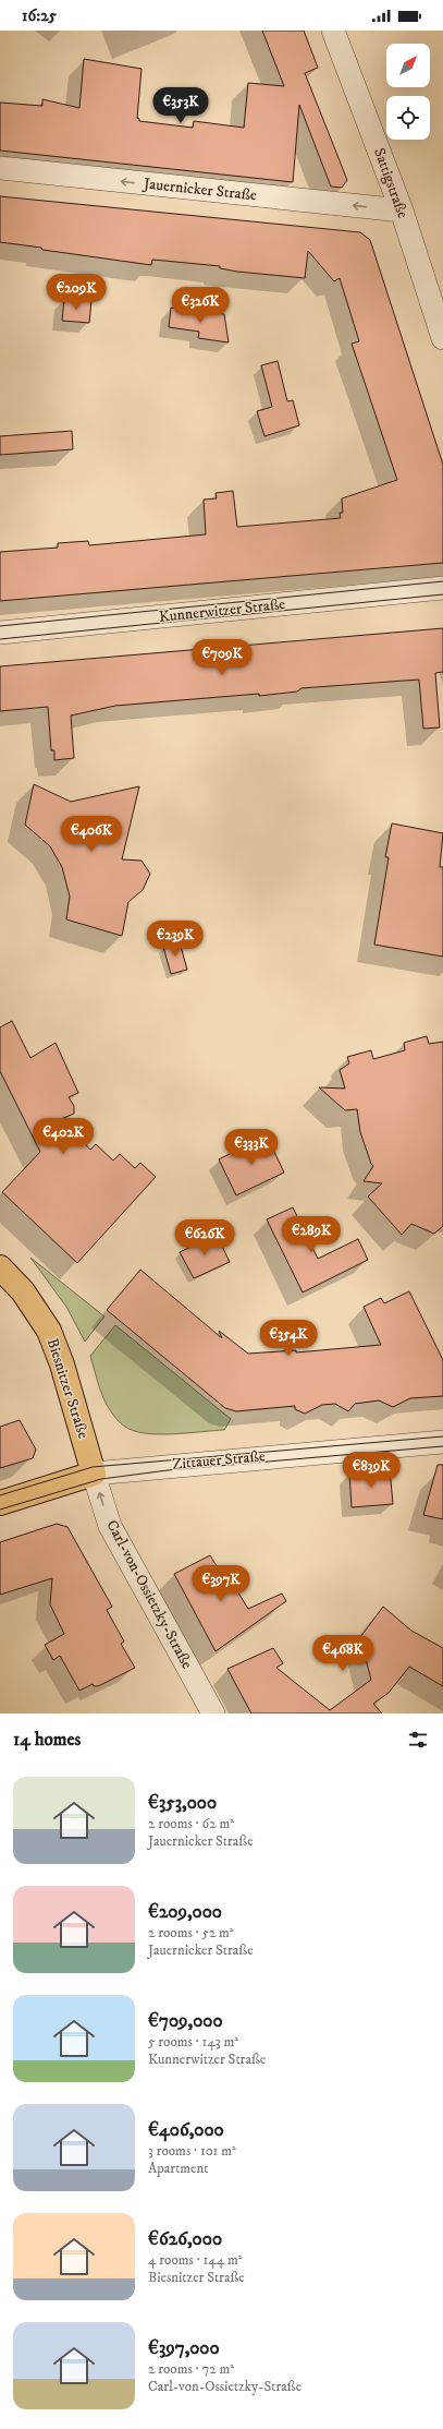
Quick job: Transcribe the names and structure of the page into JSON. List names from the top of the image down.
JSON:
{
  "streets": {
    "main road": ["Biesnitzer Straße", "Zittauer Straße"],
    "street": [
      "Sattigstraße",
      "Jauernicker Straße",
      "Kunnerwitzer Straße",
      "Carl-von-Ossietzky-Straße"
    ]
  },
  "crossings": [
    ["Sattigstraße", "Jauernicker Straße"],
    ["Biesnitzer Straße", "Zittauer Straße"],
    ["Biesnitzer Straße", "Carl-von-Ossietzky-Straße"],
    ["Zittauer Straße", "Carl-von-Ossietzky-Straße"]
  ],
  "one_way": ["Jauernicker Straße", "Carl-von-Ossietzky-Straße"],
  "north": "top right",
  "page": {
    "status": "16:25",
    "price": [
      "€353K",
      "€209K",
      "€326K",
      "€709K",
      "€406K",
      "€239K",
      "€402K",
      "€333K",
      "€289K",
      "€626K",
      "€354K",
      "€839K",
      "€397K",
      "€468K"
    ],
    "heading": "14 homes",
    "list": [
      {
        "name": "€353,000",
        "note": "2 rooms · 62 m² · Jauernicker Straße"
      },
      {
        "name": "€209,000",
        "note": "2 rooms · 52 m² · Jauernicker Straße"
      },
      {
        "name": "€709,000",
        "note": "5 rooms · 143 m² · Kunnerwitzer Straße"
      },
      {
        "name": "€406,000",
        "note": "3 rooms · 101 m² · Apartment"
      },
      {
        "name": "€626,000",
        "note": "4 rooms · 144 m² · Biesnitzer Straße"
      },
      {
        "name": "€397,000",
        "note": "2 rooms · 72 m² · Carl-von-Ossietzky-Straße"
      }
    ]
  }
}
